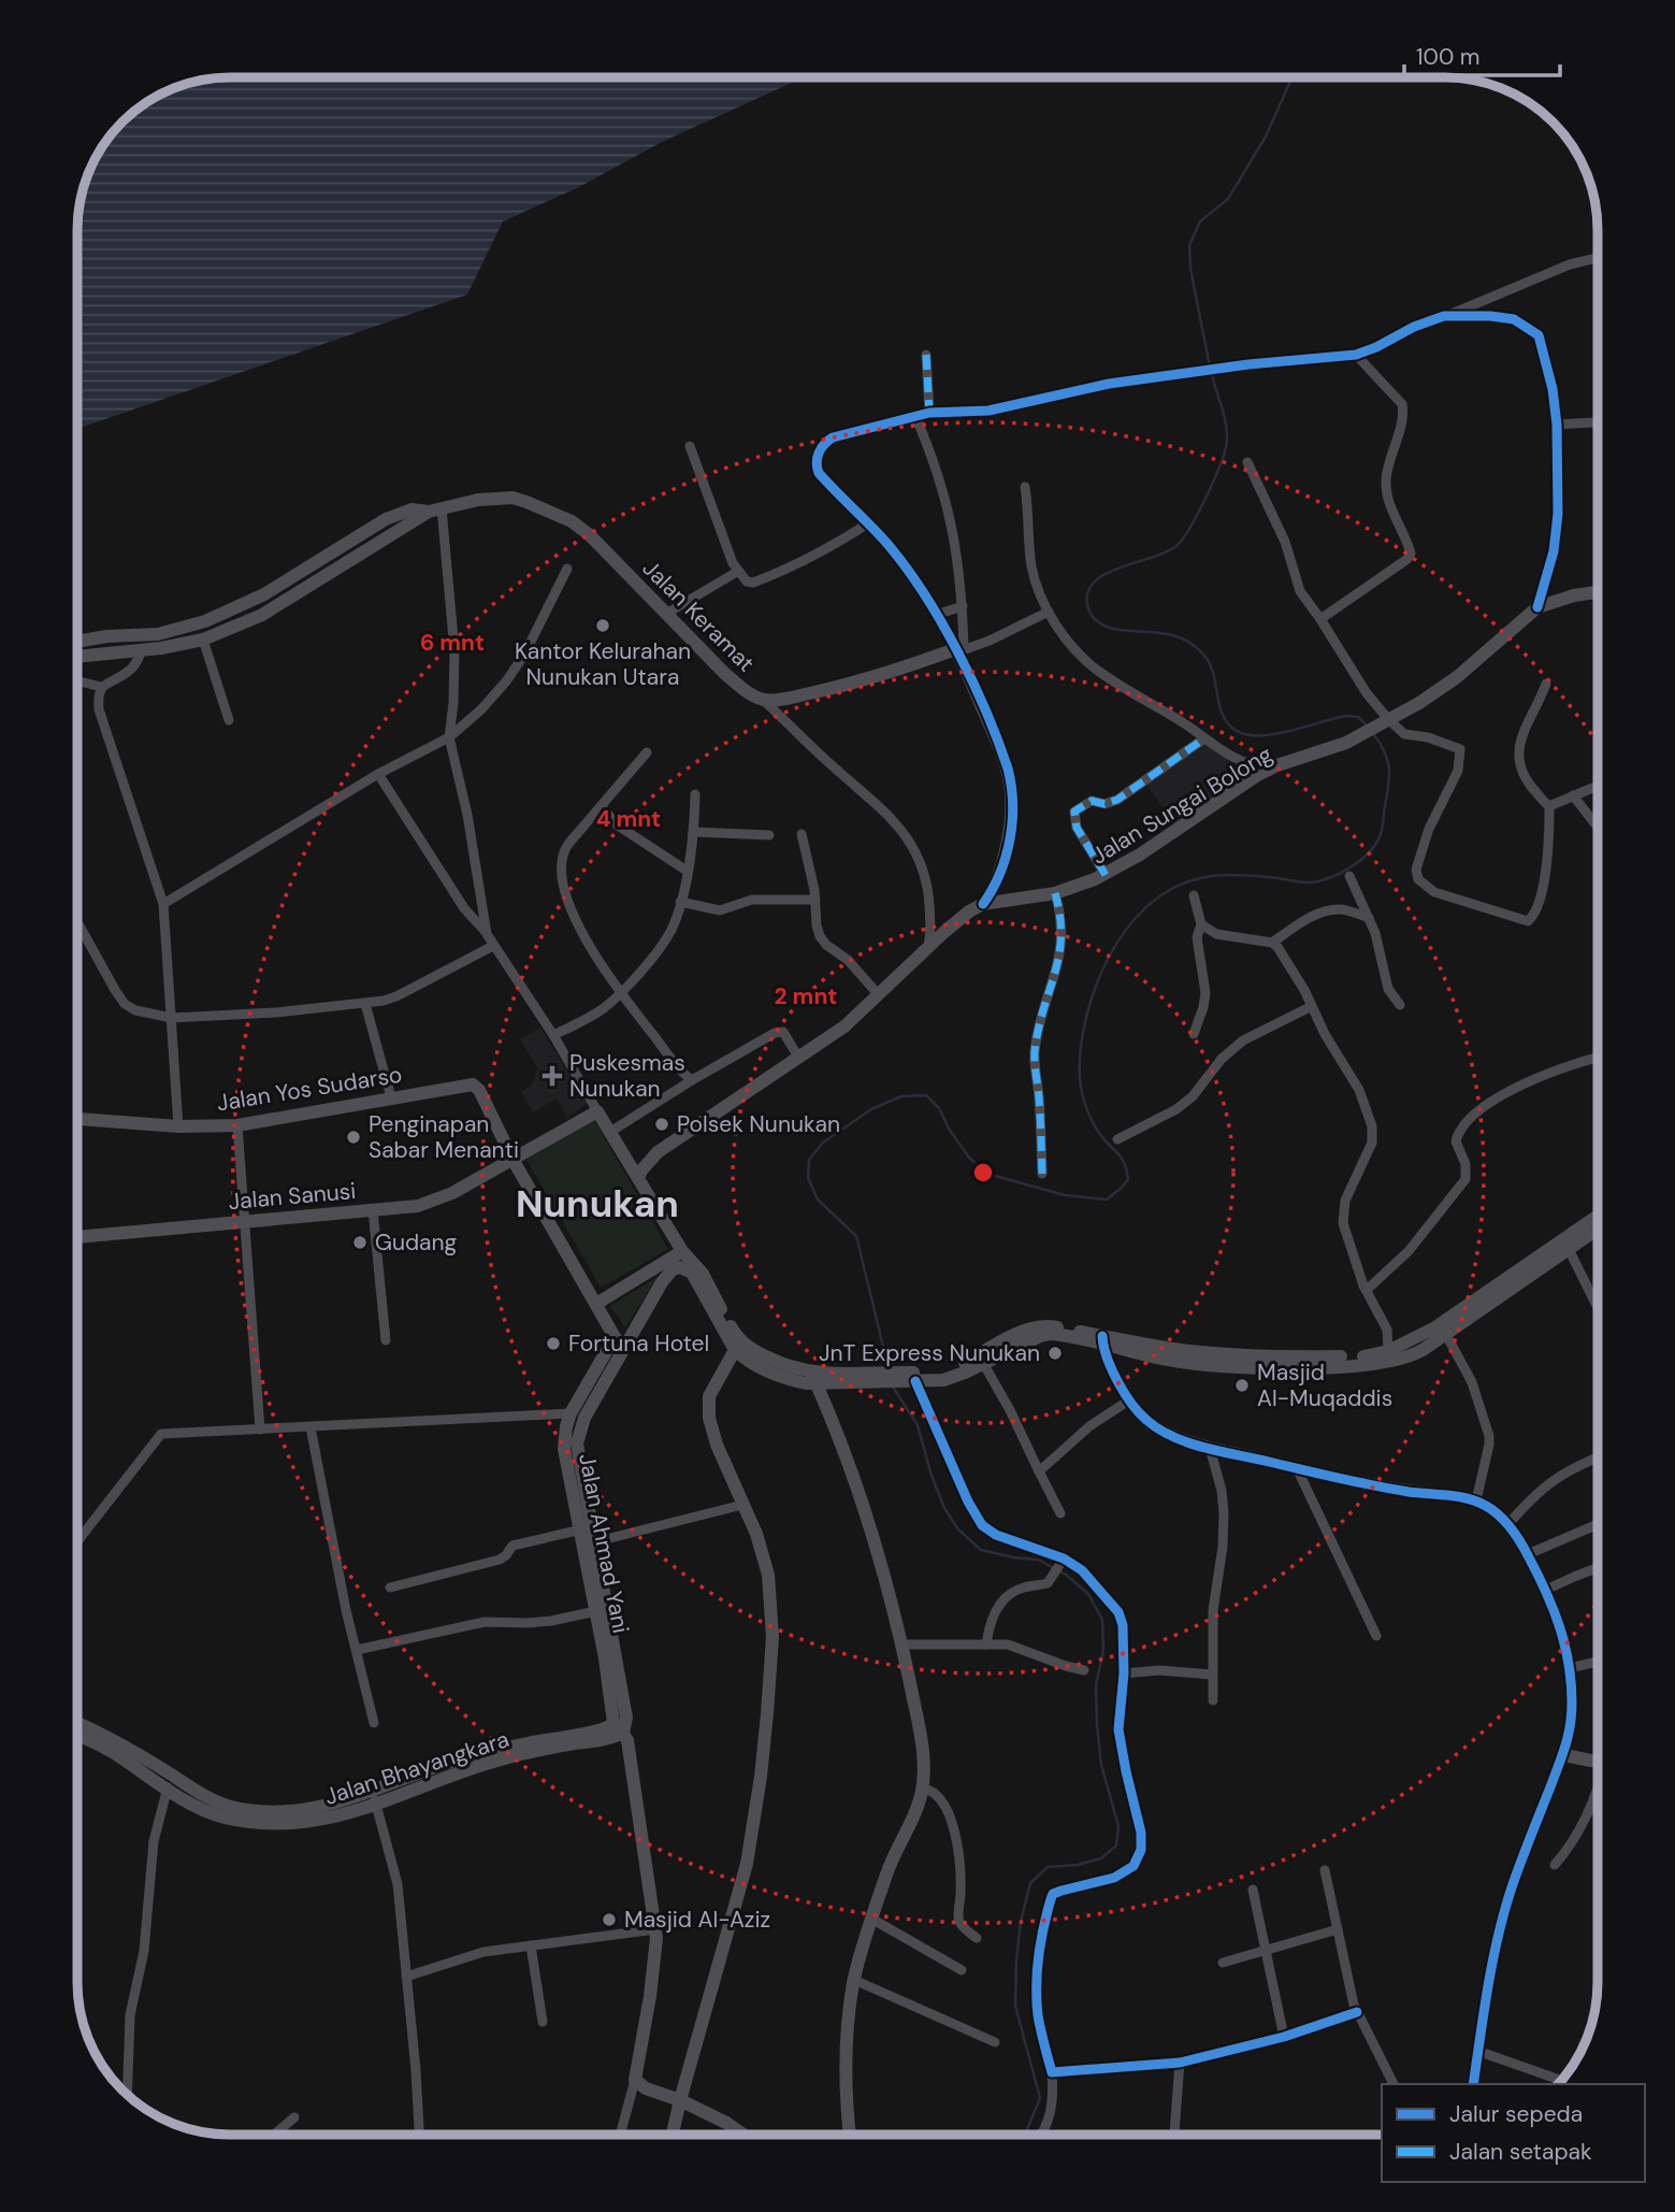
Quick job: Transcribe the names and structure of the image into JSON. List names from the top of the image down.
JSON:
{
  "streets": {
    "street": [
      "Jalan Keramat",
      "Jalan Sungai Bolong",
      "Jalan Yos Sudarso",
      "Jalan Sanusi",
      "Jalan Ahmad Yani",
      "Jalan Bhayangkara"
    ]
  },
  "crossings": [
    ["Jalan Yos Sudarso", "Jalan Sanusi"],
    ["Jalan Ahmad Yani", "Jalan Bhayangkara"]
  ],
  "districts": ["Nunukan"],
  "places": {
    "other": [
      "Kantor Kelurahan Nunukan Utara",
      "Polsek Nunukan",
      "Penginapan Sabar Menanti",
      "Gudang",
      "Fortuna Hotel",
      "JnT Express Nunukan",
      "Masjid Al-Muqaddis",
      "Masjid Al-Aziz"
    ],
    "health": ["Puskesmas Nunukan"]
  },
  "legend": ["Jalur sepeda", "Jalan setapak"],
  "scale_bar": "100 m",
  "rings": ["6 mnt", "4 mnt", "2 mnt"]
}
